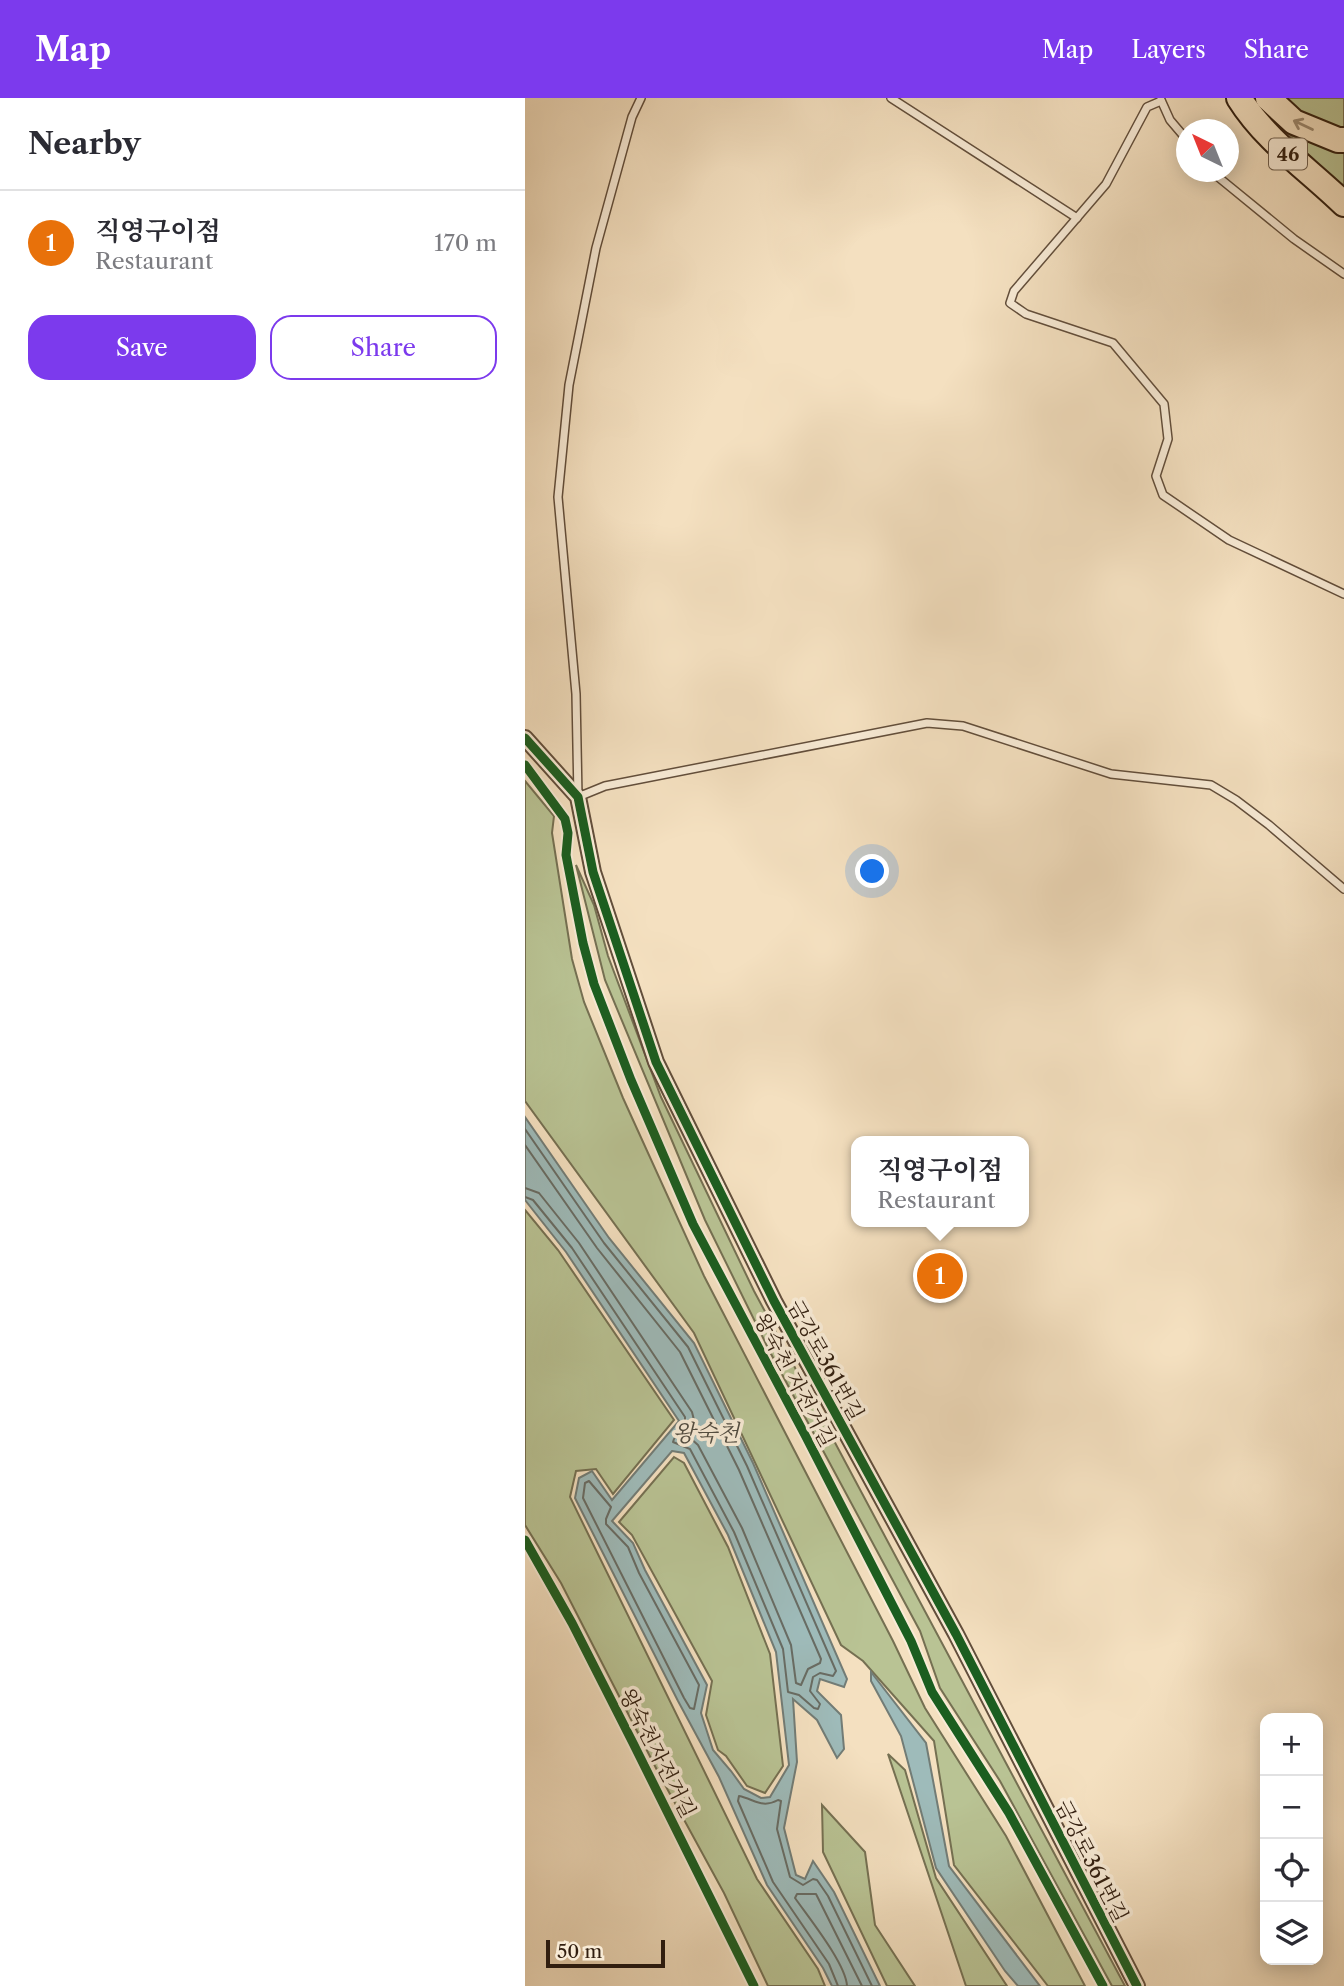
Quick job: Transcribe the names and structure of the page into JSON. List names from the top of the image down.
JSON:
{
  "streets": {
    "highway": ["46"],
    "street": ["금강로361번길"],
    "cycle path": ["왕숙천 자전거길", "왕숙천자전거길"]
  },
  "water": ["왕숙천"],
  "scale_bar": "50 m",
  "north": "top left",
  "page": {
    "header": "Map",
    "nav": ["Map", "Layers", "Share"],
    "heading": "Nearby",
    "list": [
      {
        "mark": "1",
        "name": "직영구이점",
        "note": "Restaurant",
        "value": "170 m"
      }
    ],
    "buttons": ["Save", "Share"],
    "popup": ["직영구이점", "Restaurant"],
    "pins": "1",
    "map_buttons": ["+", "−"],
    "scale": "50 m"
  }
}
